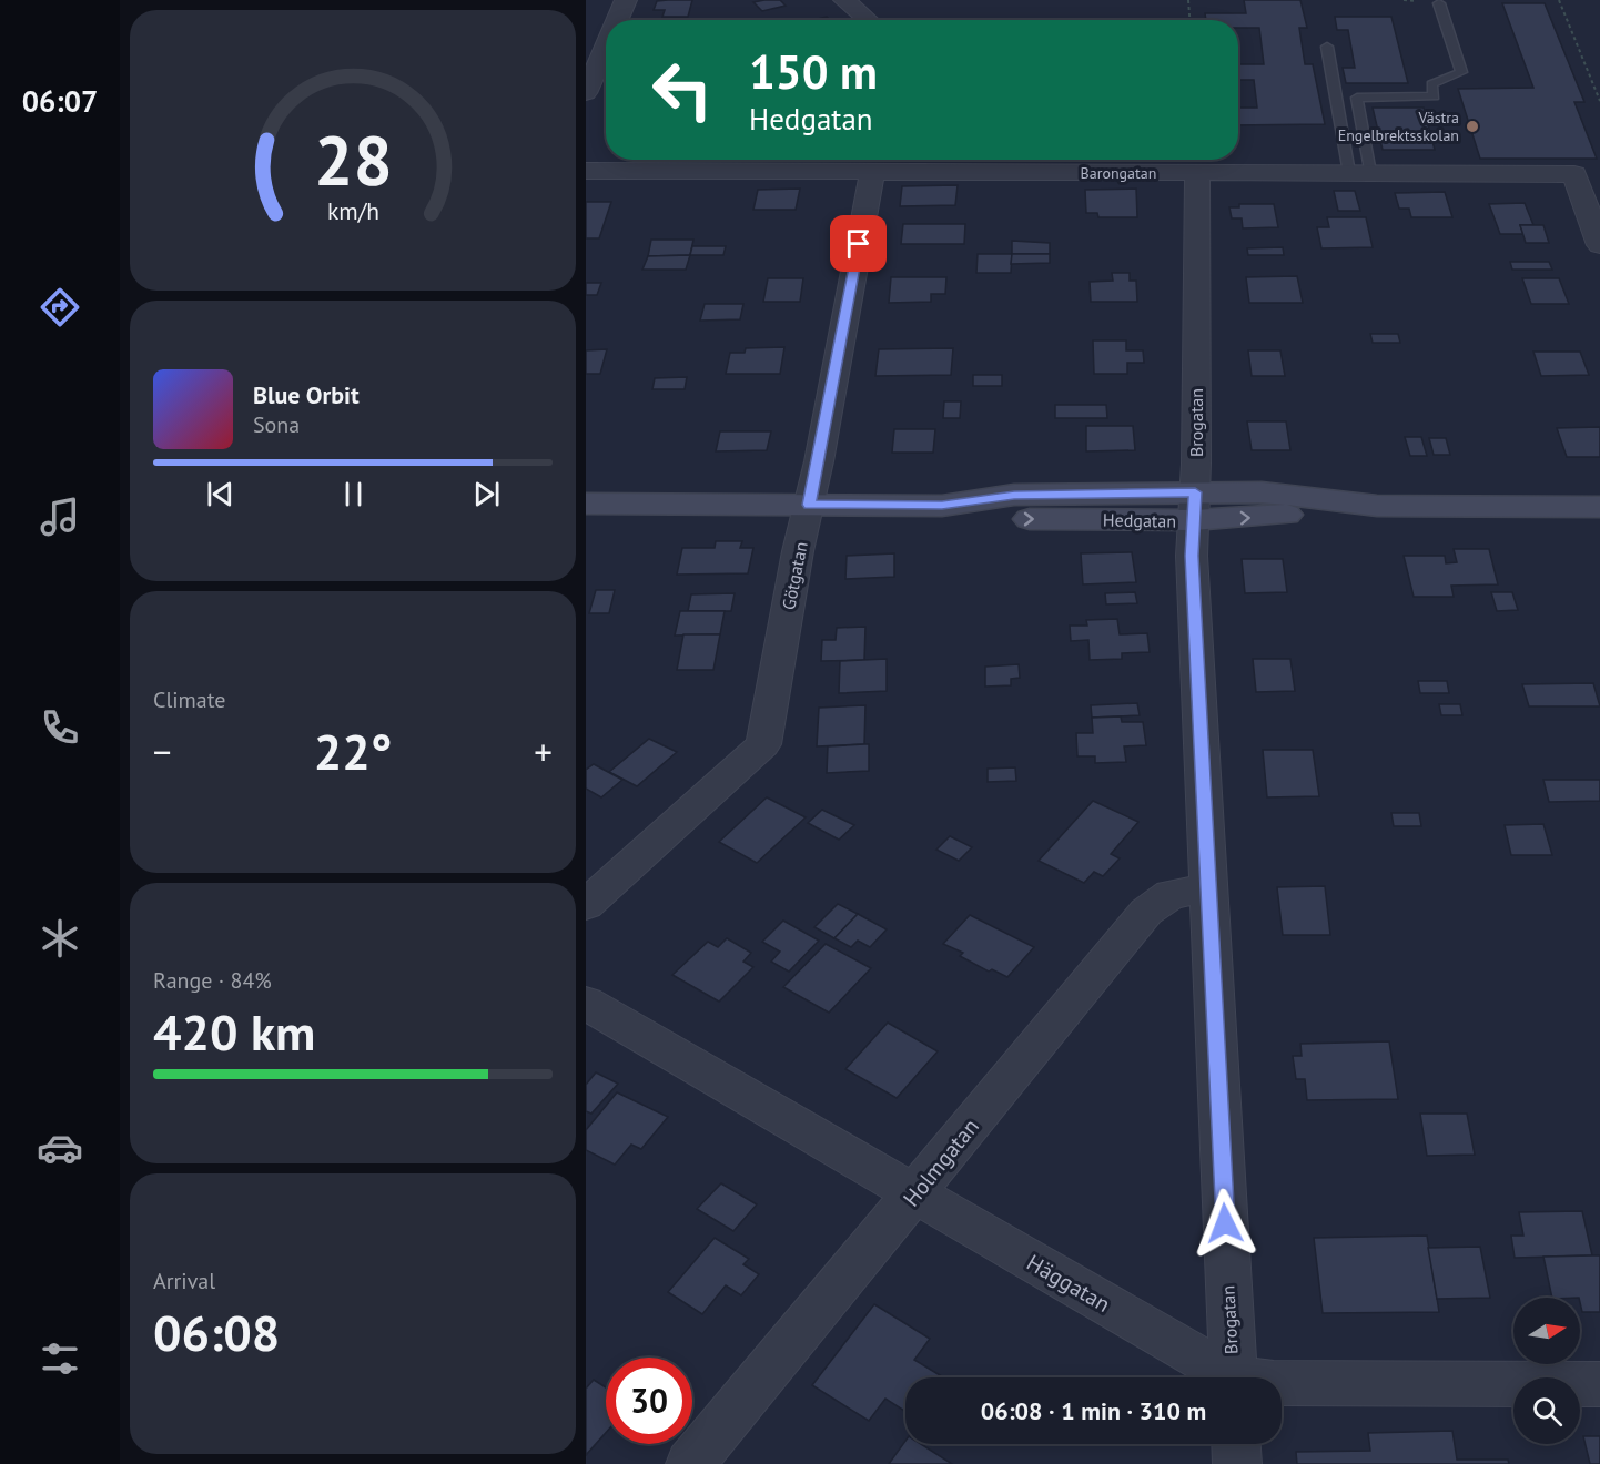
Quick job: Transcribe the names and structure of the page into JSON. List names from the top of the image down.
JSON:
{
  "streets": {
    "main road": ["Hedgatan"],
    "street": [
      "Barongatan",
      "Brogatan",
      "Götgatan",
      "Holmgatan",
      "Häggatan"
    ]
  },
  "crossings": [
    ["Barongatan", "Brogatan"],
    ["Barongatan", "Götgatan"],
    ["Brogatan", "Hedgatan"],
    ["Brogatan", "Holmgatan"],
    ["Hedgatan", "Götgatan"],
    ["Holmgatan", "Häggatan"]
  ],
  "places": ["Västra Engelbrektsskolan"],
  "north": "right",
  "page": {
    "tabs": "06:07",
    "turn": ["150 m", "Hedgatan"],
    "song": ["Blue Orbit", "Sona"],
    "tile": [
      "Climate",
      ["Range · 84%", "420 km"],
      ["Arrival", "06:08"]
    ],
    "heat": ["−", "22°", "+"],
    "limit": "30",
    "trip": "06:08 · 1 min · 310 m",
    "gauge": ["28", "km/h"]
  }
}
